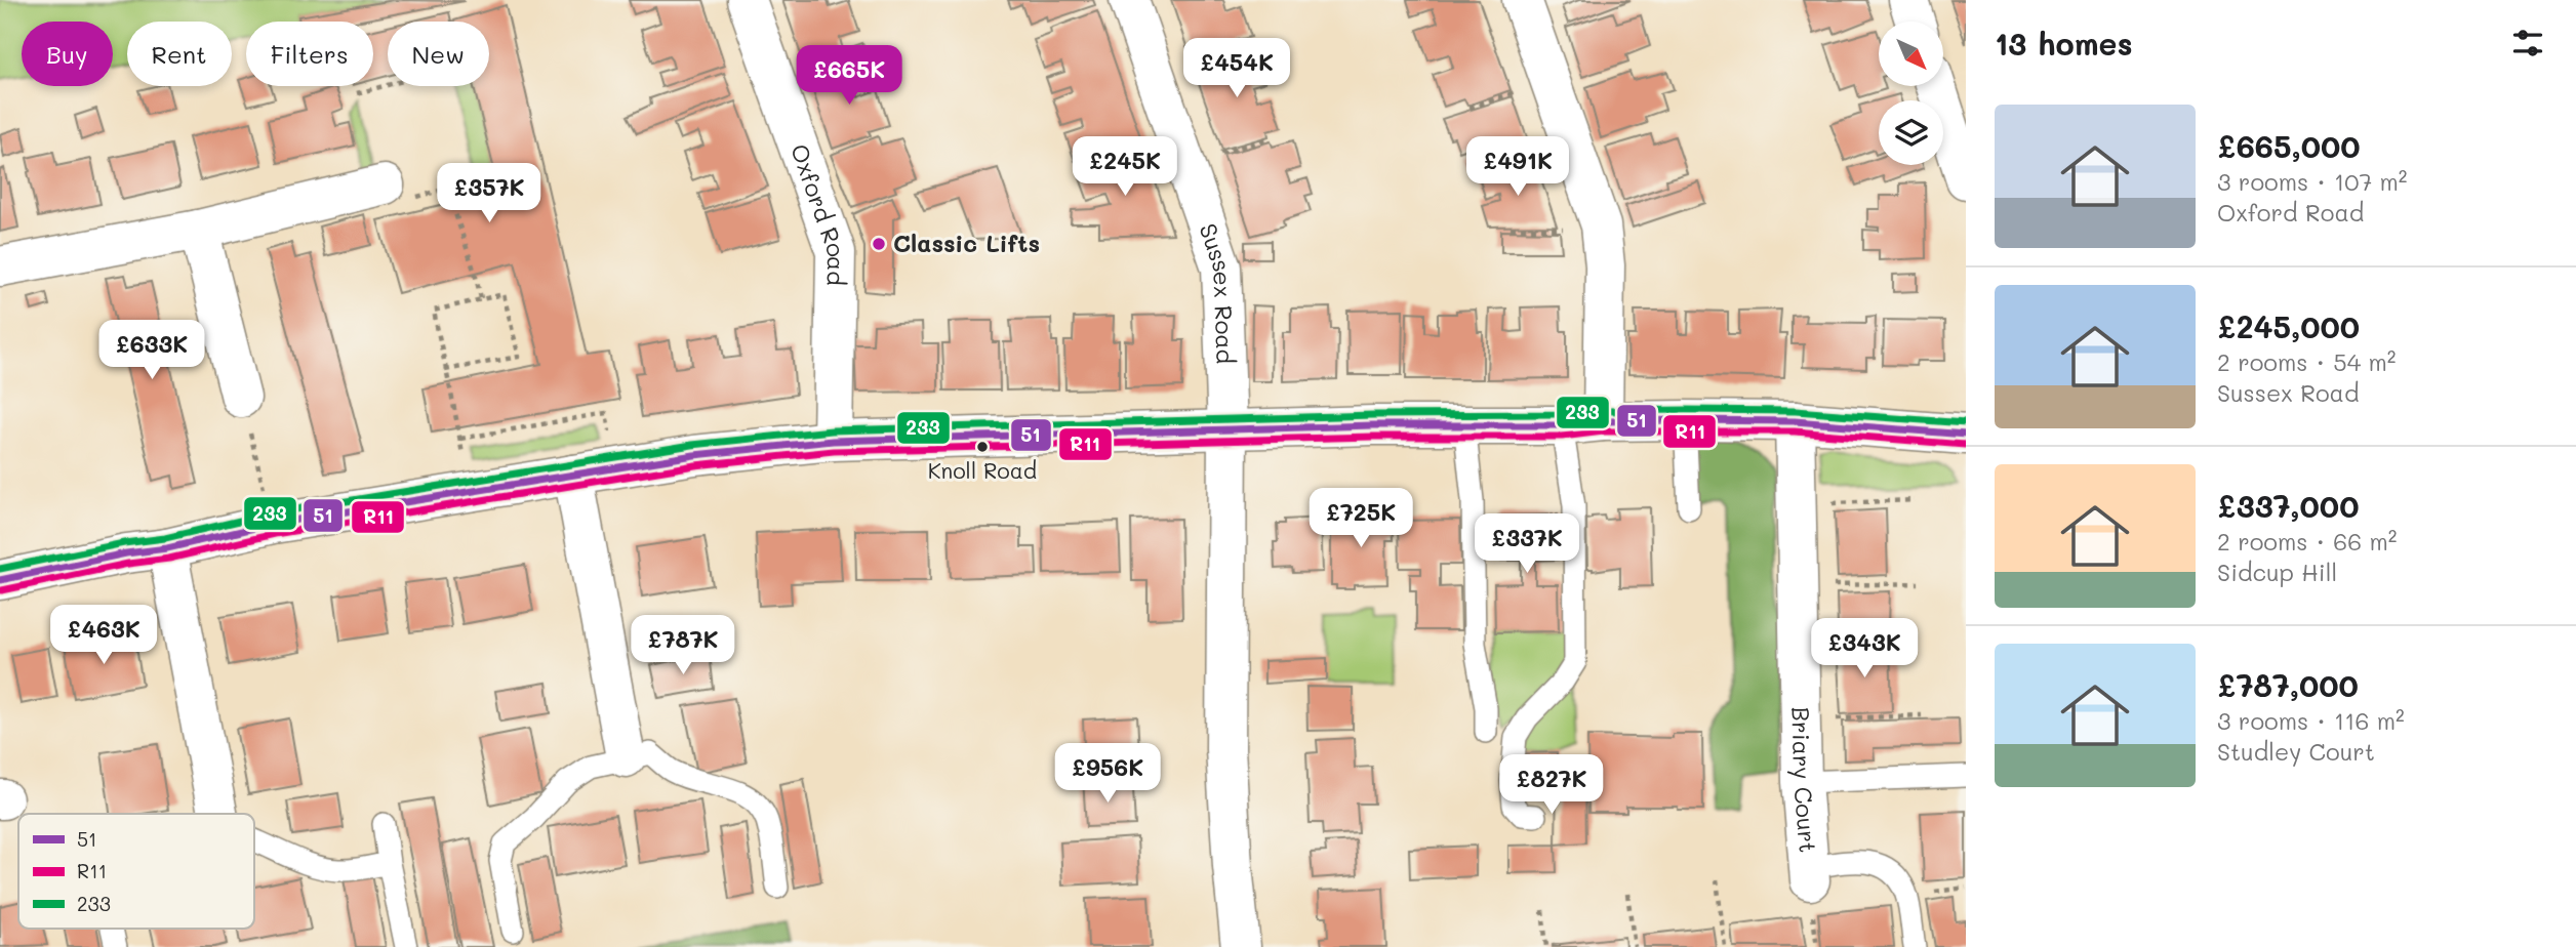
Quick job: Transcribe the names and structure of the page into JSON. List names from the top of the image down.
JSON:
{
  "streets": {
    "street": ["Oxford Road", "Sussex Road", "Briary Court"]
  },
  "places": ["Classic Lifts", "Knoll Road"],
  "lines": ["transit line 233", "transit line 51", "transit line R11"],
  "legend": ["51", "R11", "233"],
  "north": "bottom right",
  "page": {
    "heading": "13 homes",
    "chip": [
      "Buy",
      "Rent",
      "Filters",
      "New"
    ],
    "price": [
      "£454K",
      "£665K",
      "£245K",
      "£491K",
      "£357K",
      "£633K",
      "£725K",
      "£337K",
      "£463K",
      "£787K",
      "£343K",
      "£956K",
      "£827K"
    ],
    "list": [
      {
        "name": "£665,000",
        "note": "3 rooms · 107 m² · Oxford Road"
      },
      {
        "name": "£245,000",
        "note": "2 rooms · 54 m² · Sussex Road"
      },
      {
        "name": "£337,000",
        "note": "2 rooms · 66 m² · Sidcup Hill"
      },
      {
        "name": "£787,000",
        "note": "3 rooms · 116 m² · Studley Court"
      }
    ]
  }
}
